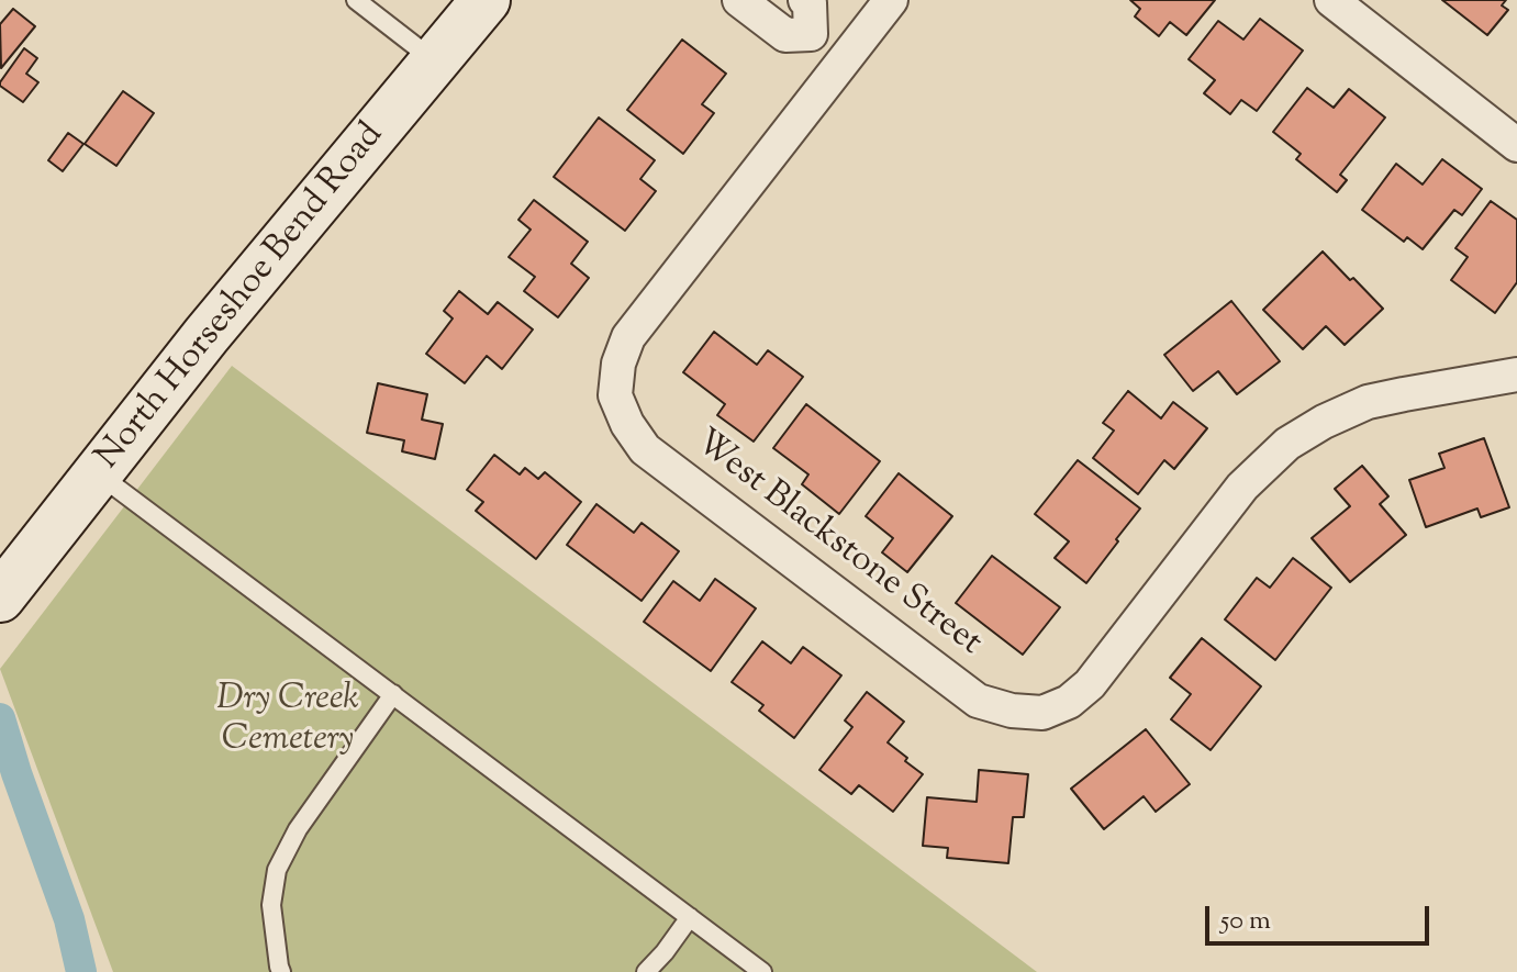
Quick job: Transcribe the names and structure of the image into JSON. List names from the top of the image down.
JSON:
{
  "streets": {
    "street": ["North Horseshoe Bend Road", "West Blackstone Street"]
  },
  "parks": ["Dry Creek Cemetery"],
  "scale_bar": "50 m"
}
